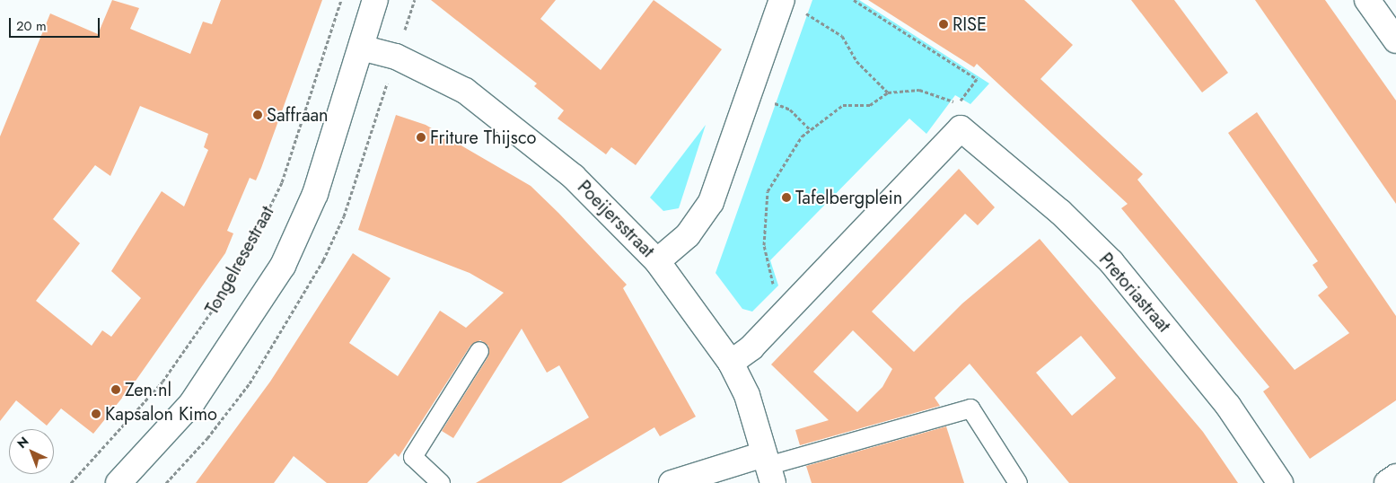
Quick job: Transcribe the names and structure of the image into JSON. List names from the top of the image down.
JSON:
{
  "streets": {
    "street": ["Poeijersstraat", "Tongelresestraat", "Pretoriastraat"]
  },
  "crossings": [
    ["Poeijersstraat", "Tongelresestraat"]
  ],
  "places": [
    "RISE",
    "Saffraan",
    "Friture Thijsco",
    "Tafelbergplein",
    "Zen.nl",
    "Kapsalon Kimo"
  ],
  "scale_bar": "20 m",
  "north": "top left"
}
